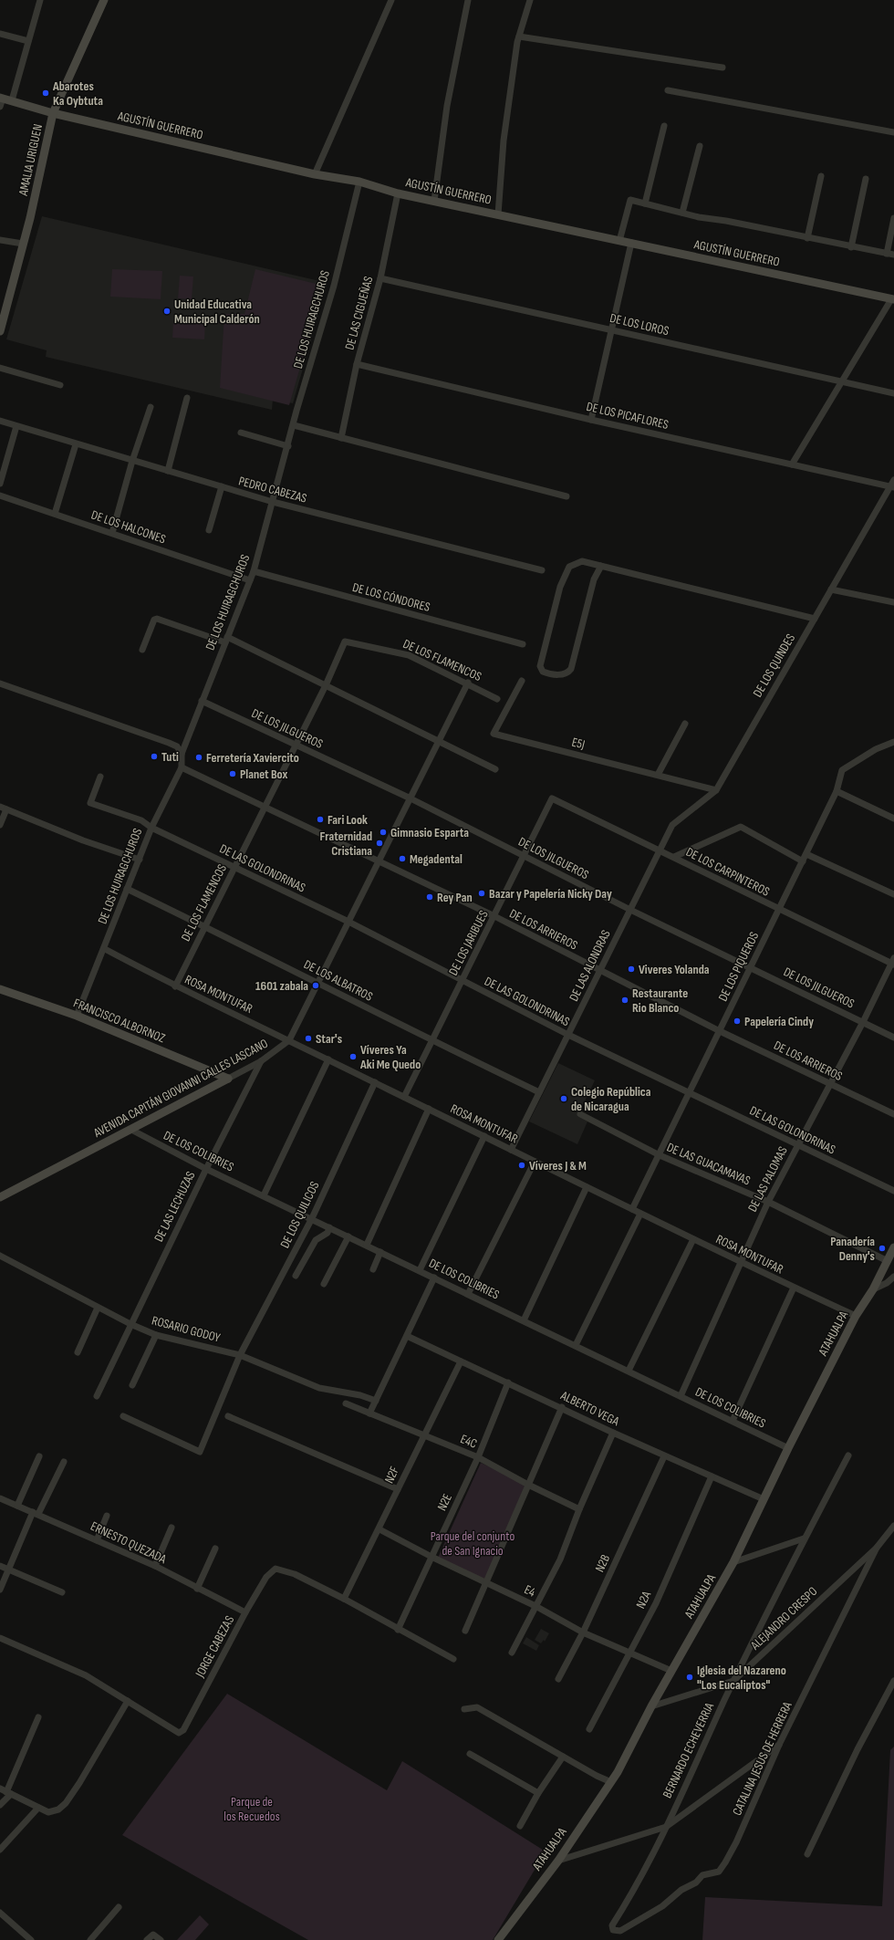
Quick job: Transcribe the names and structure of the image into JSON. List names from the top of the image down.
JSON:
{
  "streets": {
    "street": [
      "AGUSTÍN GUERRERO",
      "AMALIA URIGUEN",
      "DE LAS CIGUEÑAS",
      "DE LOS HUIRAGCHUROS",
      "DE LOS LOROS",
      "DE LOS PICAFLORES",
      "PEDRO CABEZAS",
      "DE LOS HALCONES",
      "DE LOS CÓNDORES",
      "DE LOS FLAMENCOS",
      "DE LOS QUINDES",
      "DE LOS JILGUEROS",
      "E5J",
      "DE LAS GOLONDRINAS",
      "DE LOS CARPINTEROS",
      "DE LOS ARRIEROS",
      "DE LOS JARIBUES",
      "DE LAS ALONDRAS",
      "DE LOS PIQUEROS",
      "DE LOS ALBATROS",
      "ROSA MONTUFAR",
      "FRANCISCO ALBORNOZ",
      "AVENIDA CAPITÁN GIOVANNI CALLES LASCANO",
      "DE LOS COLIBRIES",
      "DE LAS GUACAMAYAS",
      "DE LAS PALOMAS",
      "DE LAS LECHUZAS",
      "DE LOS QUILICOS",
      "ROSARIO GODOY",
      "ATAHUALPA",
      "ALBERTO VEGA",
      "E4C",
      "N2F",
      "N2E",
      "ERNESTO QUEZADA",
      "N2B",
      "E4",
      "N2A",
      "ALEJANDRO CRESPO",
      "JORGE CABEZAS",
      "BERNARDO ECHEVERRIA",
      "CATALINA JESUS DE HERRERA"
    ]
  },
  "crossings": [
    ["AGUSTÍN GUERRERO", "AMALIA URIGUEN"],
    ["AGUSTÍN GUERRERO", "DE LAS CIGUEÑAS"],
    ["AGUSTÍN GUERRERO", "DE LOS HUIRAGCHUROS"],
    ["DE LAS CIGUEÑAS", "DE LOS LOROS"],
    ["DE LAS CIGUEÑAS", "DE LOS PICAFLORES"],
    ["DE LOS HUIRAGCHUROS", "PEDRO CABEZAS"],
    ["DE LOS HUIRAGCHUROS", "DE LOS HALCONES"],
    ["DE LOS HUIRAGCHUROS", "DE LOS CÓNDORES"],
    ["DE LOS HUIRAGCHUROS", "DE LOS JILGUEROS"],
    ["DE LOS HUIRAGCHUROS", "DE LAS GOLONDRINAS"],
    ["DE LOS HUIRAGCHUROS", "DE LOS ARRIEROS"],
    ["DE LOS HUIRAGCHUROS", "DE LOS ALBATROS"],
    ["DE LOS HUIRAGCHUROS", "ROSA MONTUFAR"],
    ["DE LOS HUIRAGCHUROS", "FRANCISCO ALBORNOZ"],
    ["DE LOS PICAFLORES", "DE LOS QUINDES"],
    ["DE LOS FLAMENCOS", "DE LOS JILGUEROS"],
    ["DE LOS FLAMENCOS", "DE LAS GOLONDRINAS"],
    ["DE LOS FLAMENCOS", "DE LOS ARRIEROS"],
    ["DE LOS FLAMENCOS", "DE LOS ALBATROS"],
    ["DE LOS FLAMENCOS", "ROSA MONTUFAR"],
    ["DE LOS FLAMENCOS", "AVENIDA CAPITÁN GIOVANNI CALLES LASCANO"],
    ["DE LOS QUINDES", "E5J"],
    ["DE LOS QUINDES", "DE LOS CARPINTEROS"],
    ["DE LOS QUINDES", "DE LAS ALONDRAS"],
    ["DE LOS JILGUEROS", "DE LOS JARIBUES"],
    ["DE LOS JILGUEROS", "DE LAS ALONDRAS"],
    ["DE LOS JILGUEROS", "DE LOS PIQUEROS"],
    ["DE LOS JILGUEROS", "AVENIDA CAPITÁN GIOVANNI CALLES LASCANO"],
    ["DE LOS JILGUEROS", "DE LAS PALOMAS"],
    ["DE LAS GOLONDRINAS", "DE LOS JARIBUES"],
    ["DE LAS GOLONDRINAS", "DE LAS ALONDRAS"],
    ["DE LAS GOLONDRINAS", "DE LOS PIQUEROS"],
    ["DE LAS GOLONDRINAS", "AVENIDA CAPITÁN GIOVANNI CALLES LASCANO"],
    ["DE LAS GOLONDRINAS", "DE LAS PALOMAS"],
    ["DE LOS CARPINTEROS", "DE LOS JARIBUES"],
    ["DE LOS CARPINTEROS", "DE LAS ALONDRAS"],
    ["DE LOS CARPINTEROS", "DE LOS PIQUEROS"],
    ["DE LOS CARPINTEROS", "DE LAS PALOMAS"],
    ["DE LOS ARRIEROS", "DE LOS JARIBUES"],
    ["DE LOS ARRIEROS", "DE LAS ALONDRAS"],
    ["DE LOS ARRIEROS", "DE LOS PIQUEROS"],
    ["DE LOS ARRIEROS", "AVENIDA CAPITÁN GIOVANNI CALLES LASCANO"],
    ["DE LOS ARRIEROS", "DE LAS PALOMAS"],
    ["DE LOS JARIBUES", "DE LOS ALBATROS"],
    ["DE LOS JARIBUES", "ROSA MONTUFAR"],
    ["DE LAS ALONDRAS", "DE LOS ALBATROS"],
    ["DE LAS ALONDRAS", "ROSA MONTUFAR"],
    ["DE LOS PIQUEROS", "ROSA MONTUFAR"],
    ["DE LOS PIQUEROS", "DE LAS GUACAMAYAS"],
    ["DE LOS ALBATROS", "AVENIDA CAPITÁN GIOVANNI CALLES LASCANO"],
    ["ROSA MONTUFAR", "AVENIDA CAPITÁN GIOVANNI CALLES LASCANO"],
    ["ROSA MONTUFAR", "DE LAS PALOMAS"],
    ["ROSA MONTUFAR", "DE LOS QUILICOS"],
    ["ROSA MONTUFAR", "ATAHUALPA"],
    ["FRANCISCO ALBORNOZ", "AVENIDA CAPITÁN GIOVANNI CALLES LASCANO"],
    ["AVENIDA CAPITÁN GIOVANNI CALLES LASCANO", "DE LOS COLIBRIES"],
    ["AVENIDA CAPITÁN GIOVANNI CALLES LASCANO", "DE LAS LECHUZAS"],
    ["DE LOS COLIBRIES", "DE LAS PALOMAS"],
    ["DE LOS COLIBRIES", "DE LAS LECHUZAS"],
    ["DE LOS COLIBRIES", "DE LOS QUILICOS"],
    ["DE LOS COLIBRIES", "ATAHUALPA"],
    ["DE LAS GUACAMAYAS", "DE LAS PALOMAS"],
    ["DE LAS GUACAMAYAS", "ATAHUALPA"],
    ["DE LAS LECHUZAS", "ROSARIO GODOY"],
    ["DE LOS QUILICOS", "ROSARIO GODOY"],
    ["ATAHUALPA", "ALBERTO VEGA"],
    ["ATAHUALPA", "E4"],
    ["ATAHUALPA", "ALEJANDRO CRESPO"],
    ["ALBERTO VEGA", "N2F"],
    ["ALBERTO VEGA", "N2E"],
    ["ALBERTO VEGA", "N2B"],
    ["ALBERTO VEGA", "N2A"],
    ["E4C", "N2F"],
    ["E4C", "N2E"],
    ["N2F", "E4"],
    ["N2F", "JORGE CABEZAS"],
    ["N2E", "E4"],
    ["N2E", "JORGE CABEZAS"],
    ["ERNESTO QUEZADA", "JORGE CABEZAS"],
    ["N2B", "E4"],
    ["E4", "N2A"],
    ["ALEJANDRO CRESPO", "BERNARDO ECHEVERRIA"],
    ["ALEJANDRO CRESPO", "CATALINA JESUS DE HERRERA"],
    ["BERNARDO ECHEVERRIA", "CATALINA JESUS DE HERRERA"]
  ],
  "parks": ["Parque del conjunto de San Ignacio", "Parque de los Recuedos"],
  "places": [
    "Abarotes Ka Oybtuta",
    "Unidad Educativa Municipal Calderón",
    "Tuti",
    "Ferretería Xaviercito",
    "Planet Box",
    "Fari Look",
    "Gimnasio Esparta",
    "Fraternidad Cristiana",
    "Megadental",
    "Bazar y Papelería Nicky Day",
    "Rey Pan",
    "Viveres Yolanda",
    "1601 zabala",
    "Restaurante Rio Blanco",
    "Papelería Cindy",
    "Star's",
    "Víveres Ya Aki Me Quedo",
    "Colegio República de Nicaragua",
    "Víveres J & M",
    "Panadería Denny's",
    "Iglesia del Nazareno \"Los Eucaliptos\""
  ]
}
